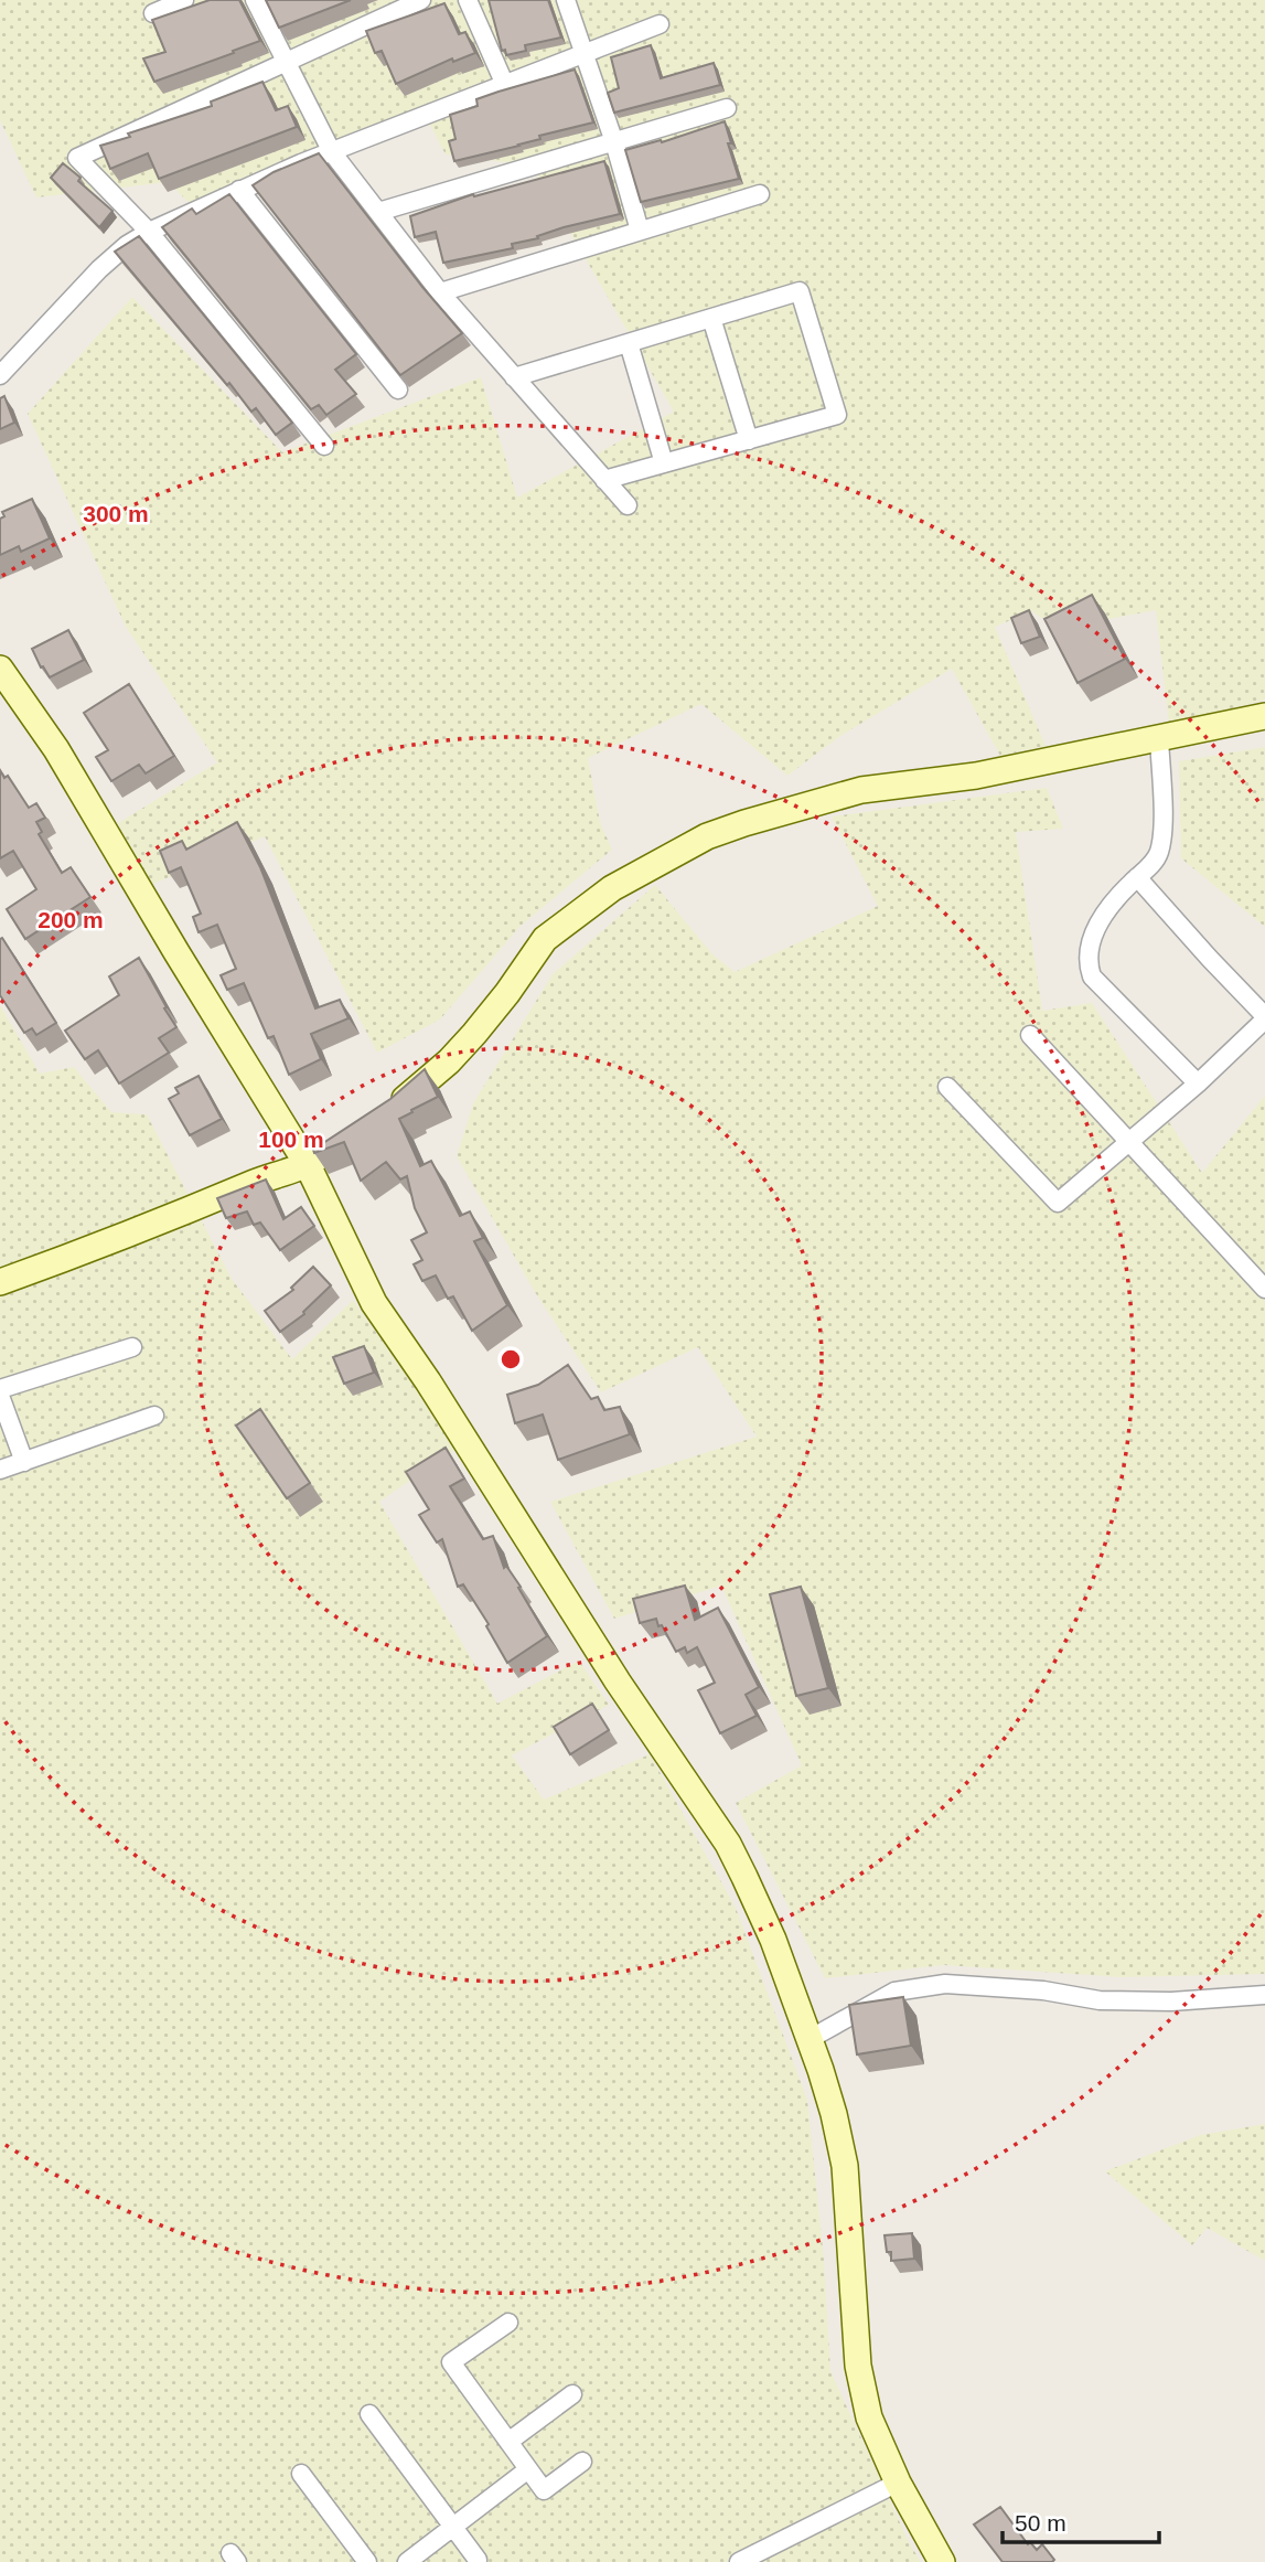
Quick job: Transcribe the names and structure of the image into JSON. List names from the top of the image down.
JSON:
{
  "scale_bar": "50 m",
  "rings": ["300 m", "200 m", "100 m"]
}
